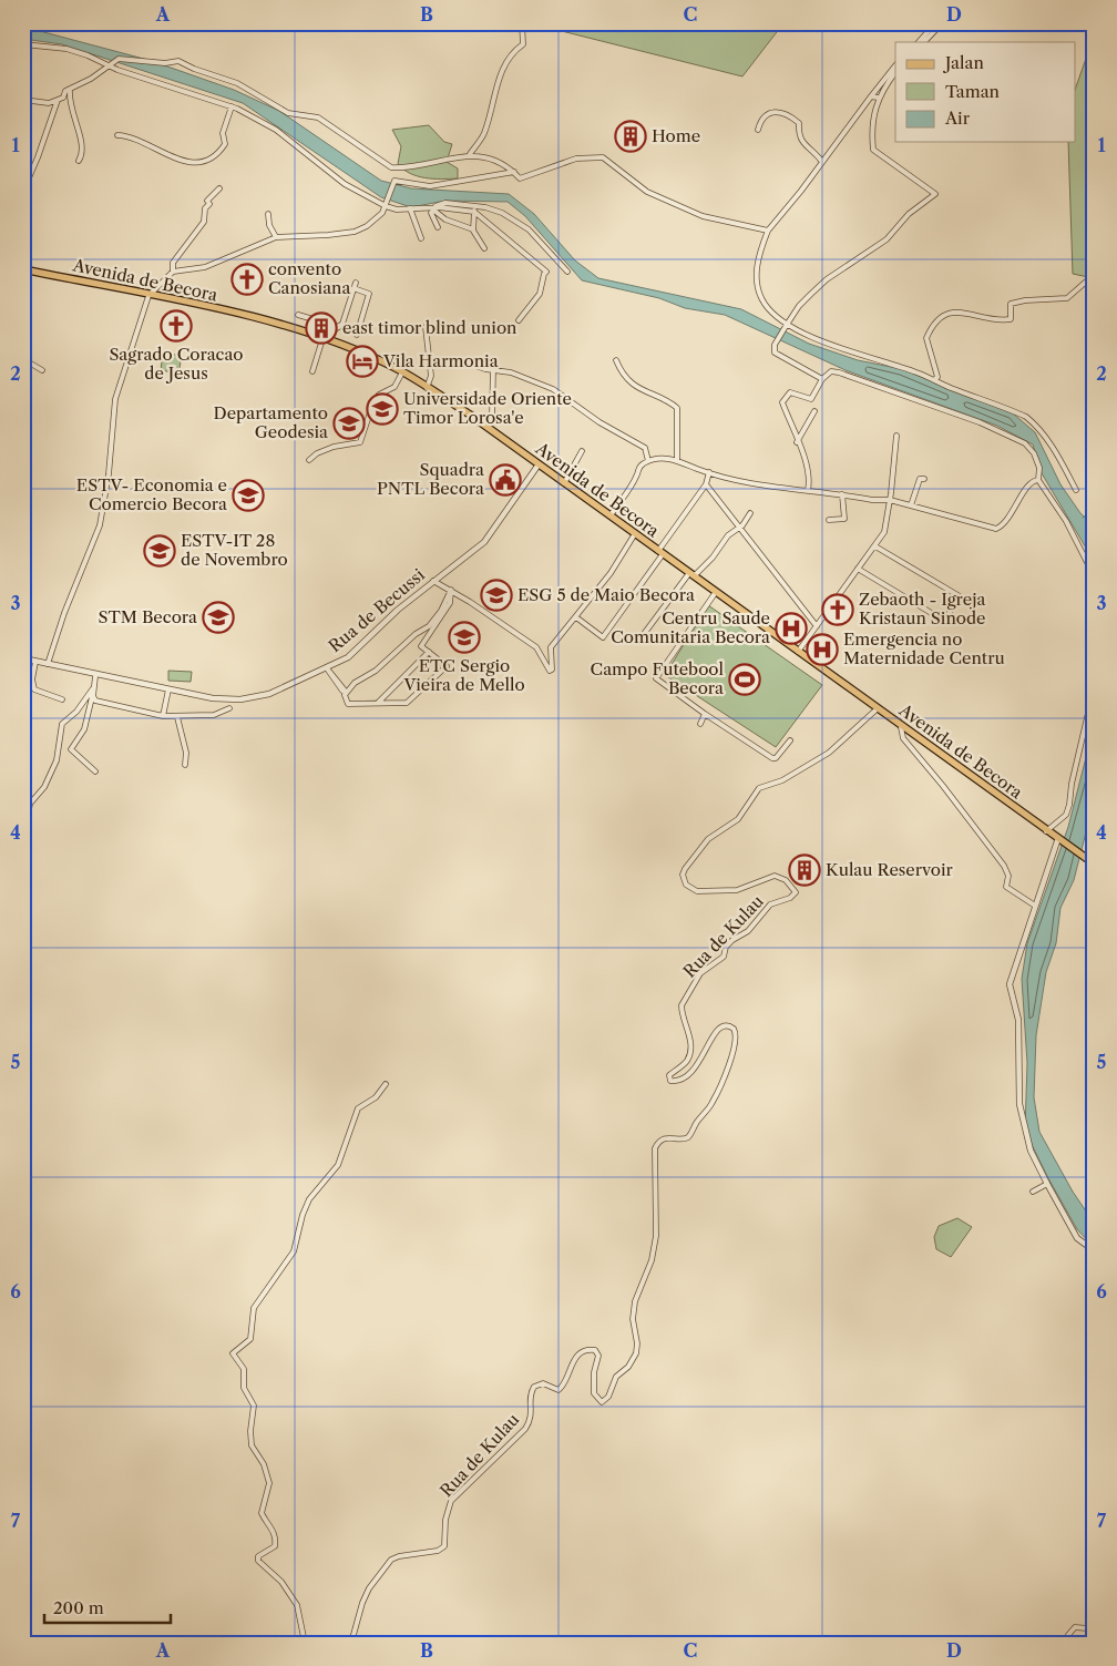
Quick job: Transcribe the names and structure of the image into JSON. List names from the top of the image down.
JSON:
{
  "streets": {
    "main road": ["Avenida de Becora"],
    "street": ["Rua de Becussi", "Rua de Kulau"]
  },
  "crossings": [
    ["Avenida de Becora", "Rua de Becussi"],
    ["Avenida de Becora", "Rua de Kulau"]
  ],
  "places": {
    "building": ["Home", "east timor blind union", "Kulau Reservoir"],
    "church": ["convento Canosiana", "Sagrado Coracao de Jesus", "Zebaoth - Igreja Kristaun Sinode"],
    "hotel": ["Vila Harmonia"],
    "school or university": [
      "Universidade Oriente Timor Lorosa'e",
      "Departamento Geodesia",
      "ESTV- Economia e Comercio Becora",
      "ESTV-IT 28 de Novembro",
      "ESG 5 de Maio Becora",
      "STM Becora",
      "ETC Sergio Vieira de Mello"
    ],
    "public building": ["Squadra PNTL Becora"],
    "hospital": ["Centru Saude Comunitaria Becora", "Emergencia no Maternidade Centru"],
    "sports": ["Campo Futebool Becora"]
  },
  "legend": ["Jalan", "Taman", "Air"],
  "scale_bar": "200 m",
  "grid": {
    "columns": [
      "A",
      "B",
      "C",
      "D"
    ],
    "rows": [
      "1",
      "2",
      "3",
      "4",
      "5",
      "6",
      "7"
    ]
  }
}
